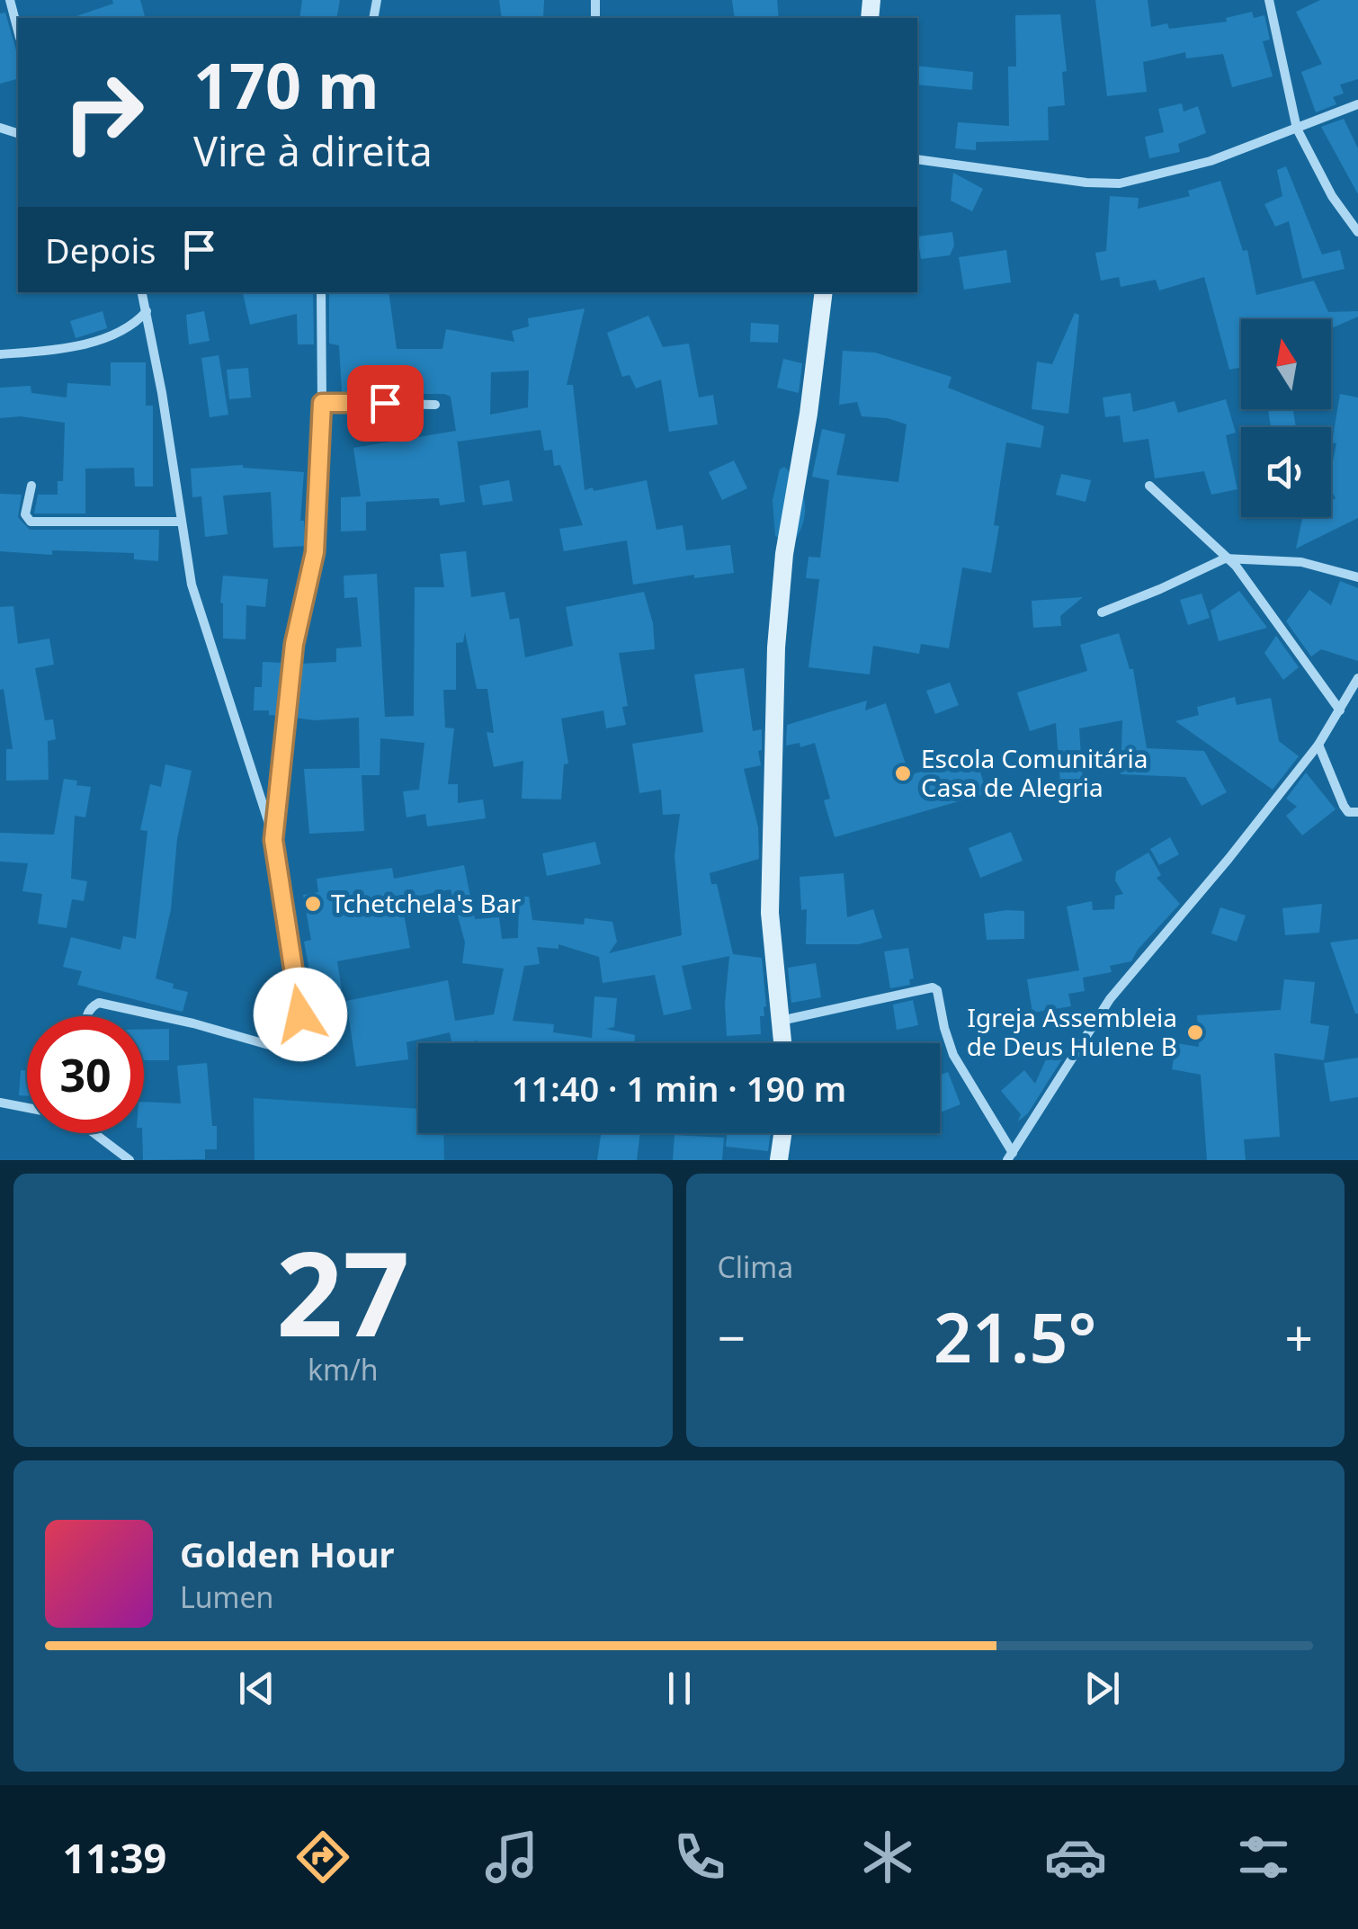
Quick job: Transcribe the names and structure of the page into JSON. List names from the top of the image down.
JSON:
{
  "places": ["Escola Comunitária Casa de Alegria", "Tchetchela's Bar", "Igreja Assembleia de Deus Hulene B"],
  "north": "top",
  "page": {
    "turn": ["170 m", "Vire à direita"],
    "then": "Depois",
    "limit": "30",
    "trip": "11:40 · 1 min · 190 m",
    "tile": [
      ["27", "km/h"],
      "Clima"
    ],
    "heat": ["−", "21.5°", "+"],
    "song": ["Golden Hour", "Lumen"],
    "tabs": "11:39"
  }
}
